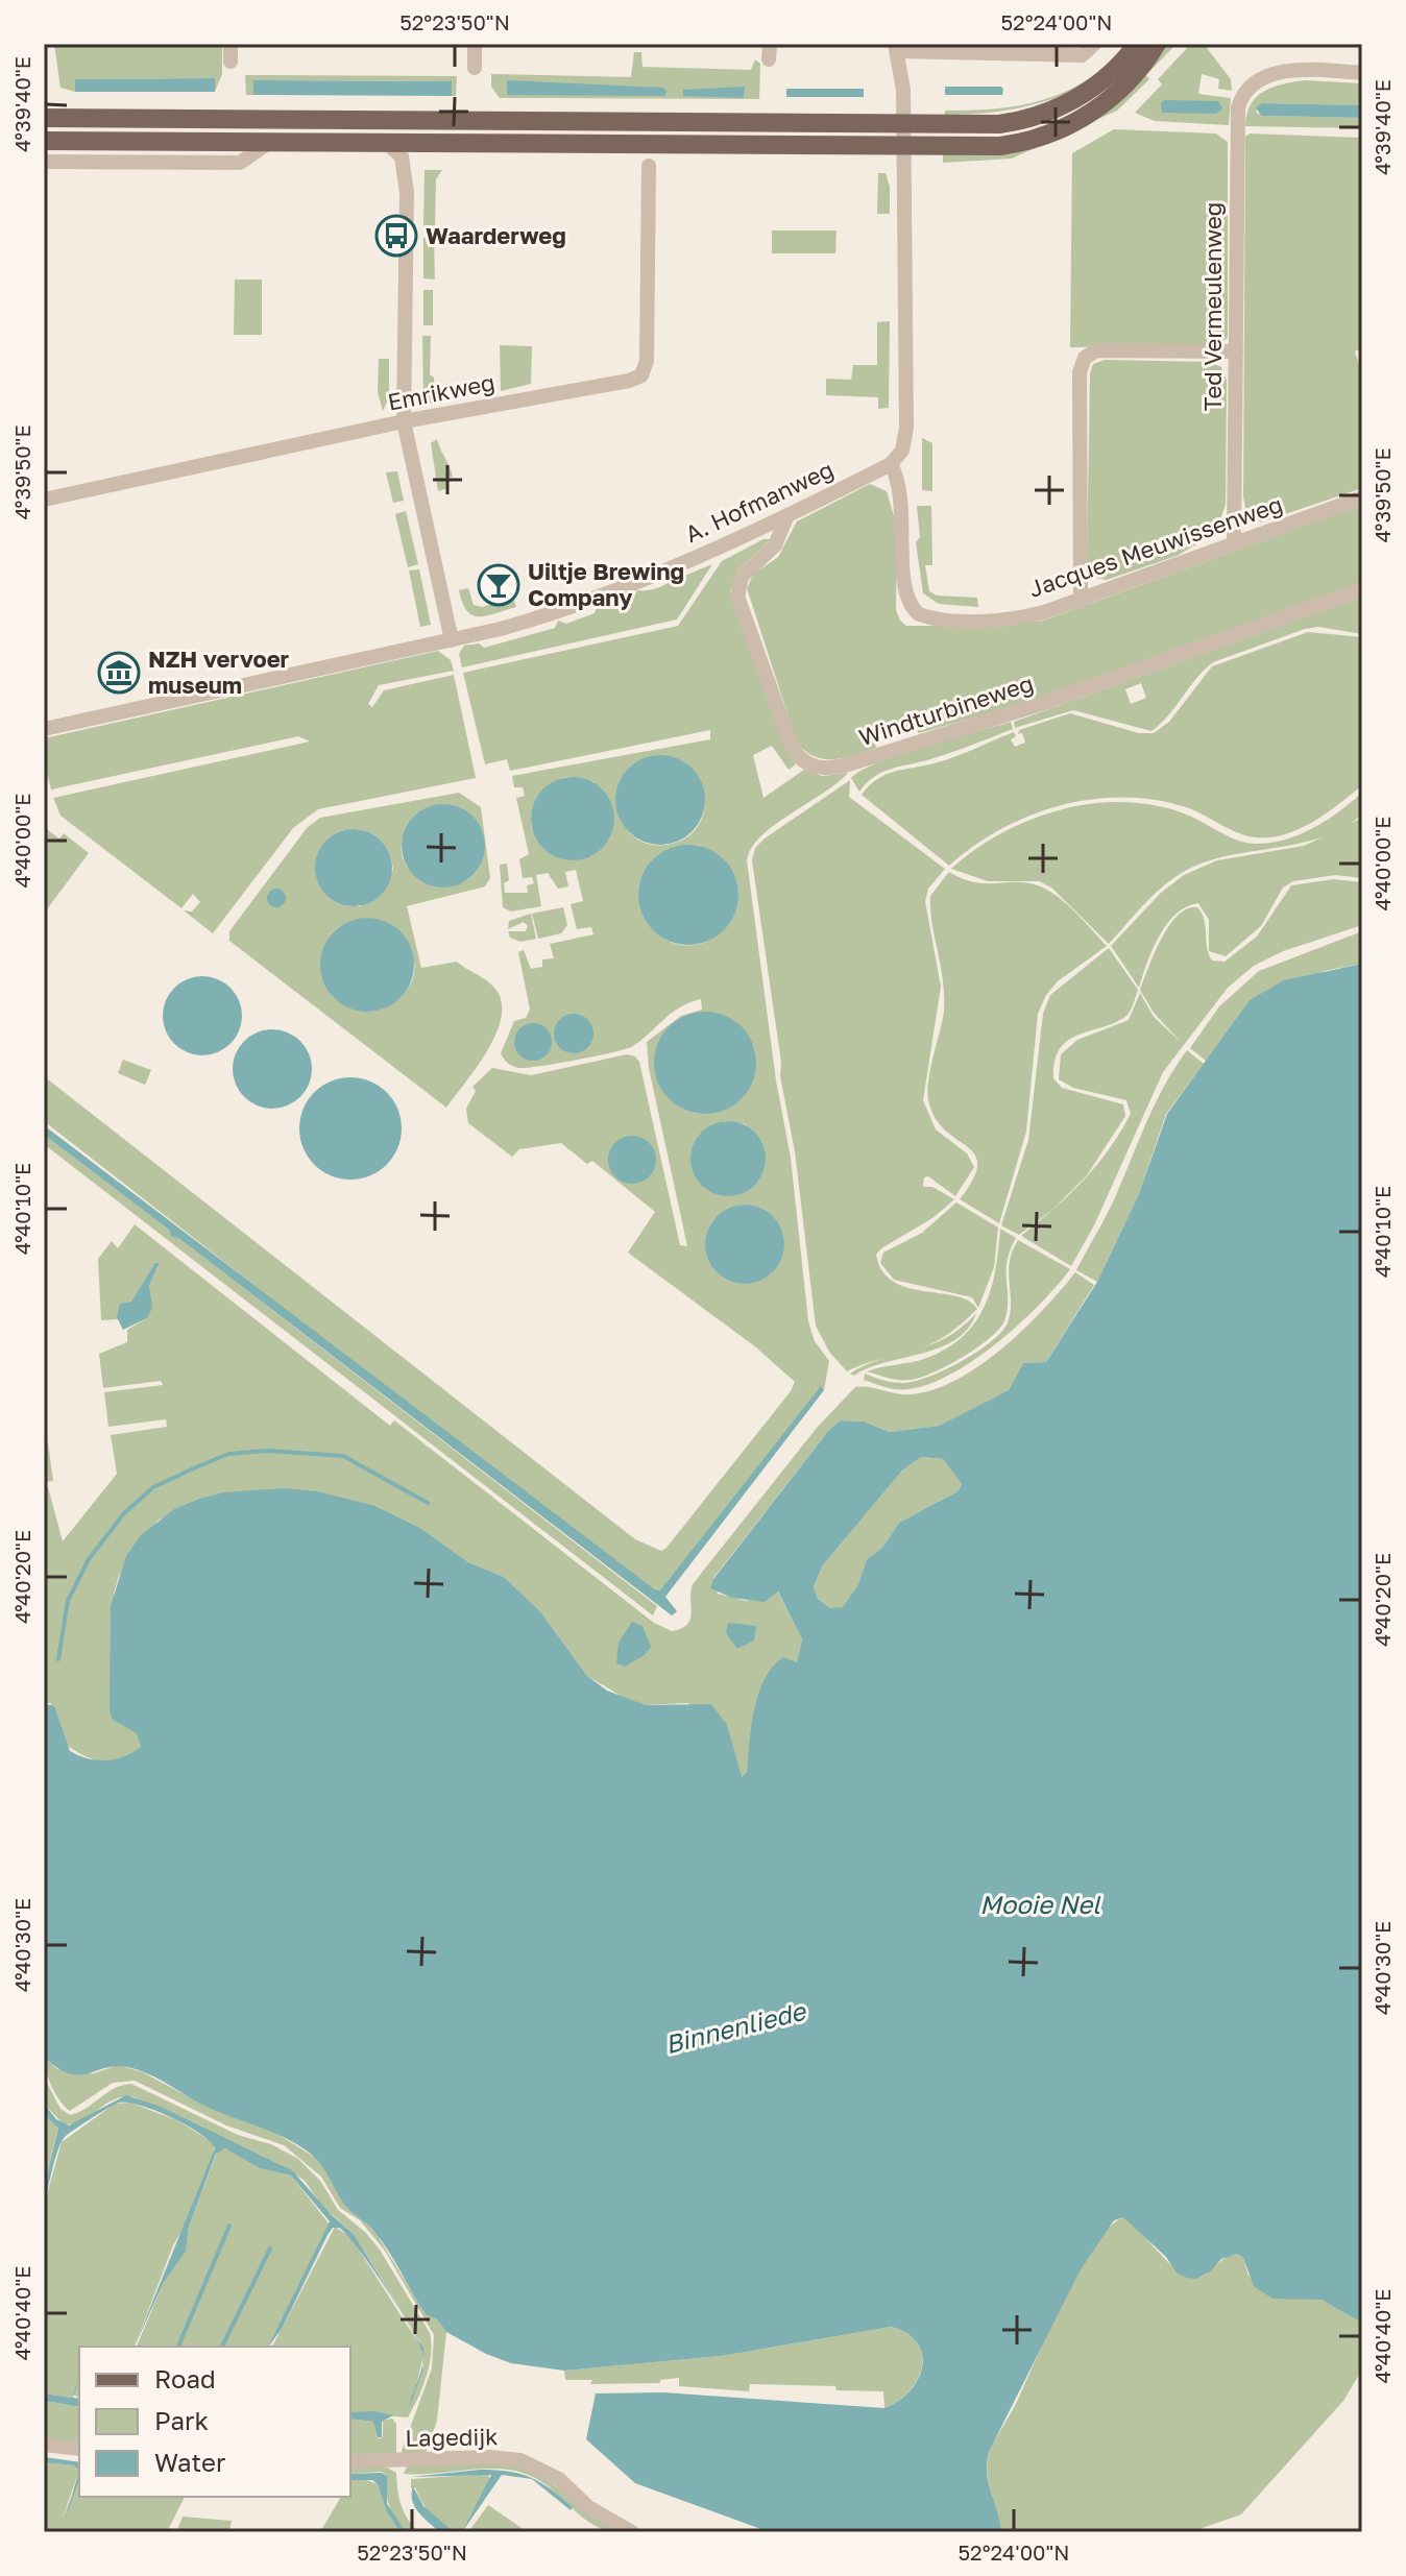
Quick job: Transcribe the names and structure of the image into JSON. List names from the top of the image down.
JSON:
{
  "streets": {
    "street": [
      "Ted Vermeulenweg",
      "Emrikweg",
      "A. Hofmanweg",
      "Jacques Meuwissenweg",
      "Windturbineweg",
      "Lagedijk"
    ]
  },
  "crossings": [
    ["Ted Vermeulenweg", "Jacques Meuwissenweg"],
    ["A. Hofmanweg", "Jacques Meuwissenweg"],
    ["A. Hofmanweg", "Windturbineweg"]
  ],
  "water": ["Mooie Nel", "Binnenliede"],
  "places": {
    "bus stop": ["Waarderweg"],
    "bar": ["Uiltje Brewing Company"],
    "museum": ["NZH vervoer museum"]
  },
  "legend": ["Road", "Park", "Water"],
  "coordinates": [
    "52°23'50\"N",
    "52°24'00\"N",
    "4°39'40\"E",
    "4°39'50\"E",
    "4°40'00\"E",
    "4°40'10\"E",
    "4°40'20\"E",
    "4°40'30\"E",
    "4°40'40\"E"
  ]
}
